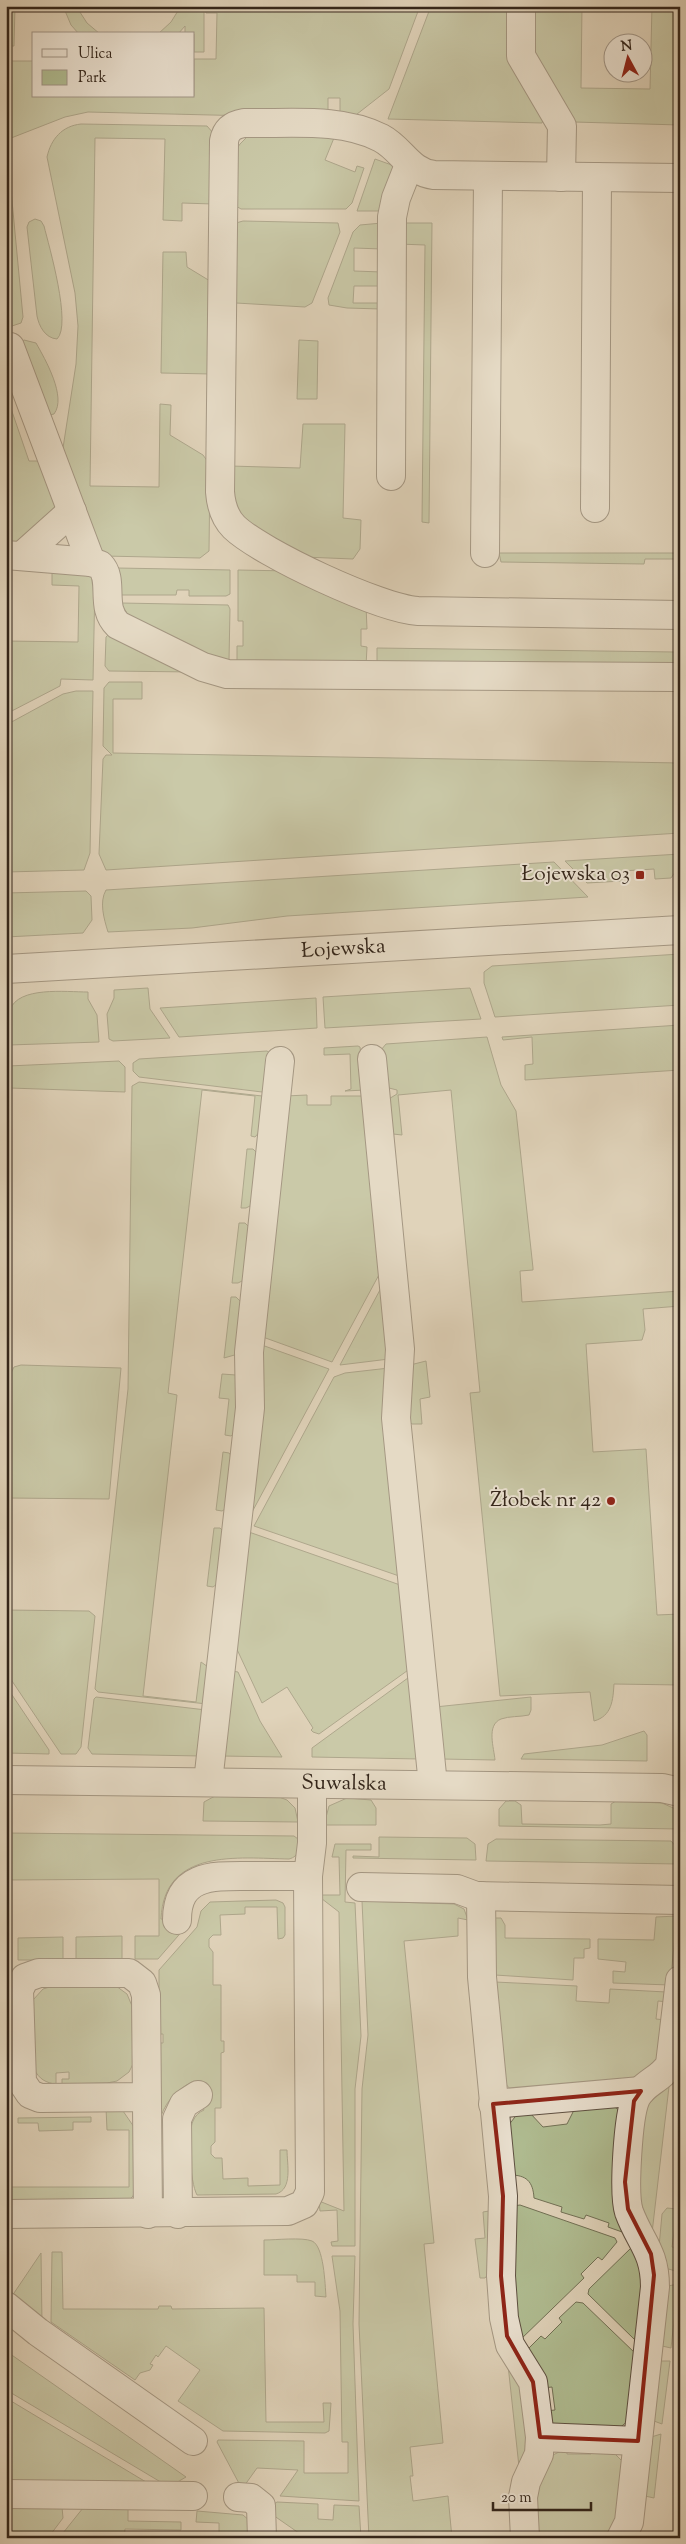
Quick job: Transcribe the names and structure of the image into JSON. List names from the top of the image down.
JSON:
{
  "streets": {
    "street": ["Łojewska", "Suwalska"]
  },
  "places": {
    "transit": ["Łojewska 03"],
    "other": ["Żłobek nr 42"]
  },
  "legend": ["Ulica", "Park"],
  "scale_bar": "20 m",
  "north": "top"
}
